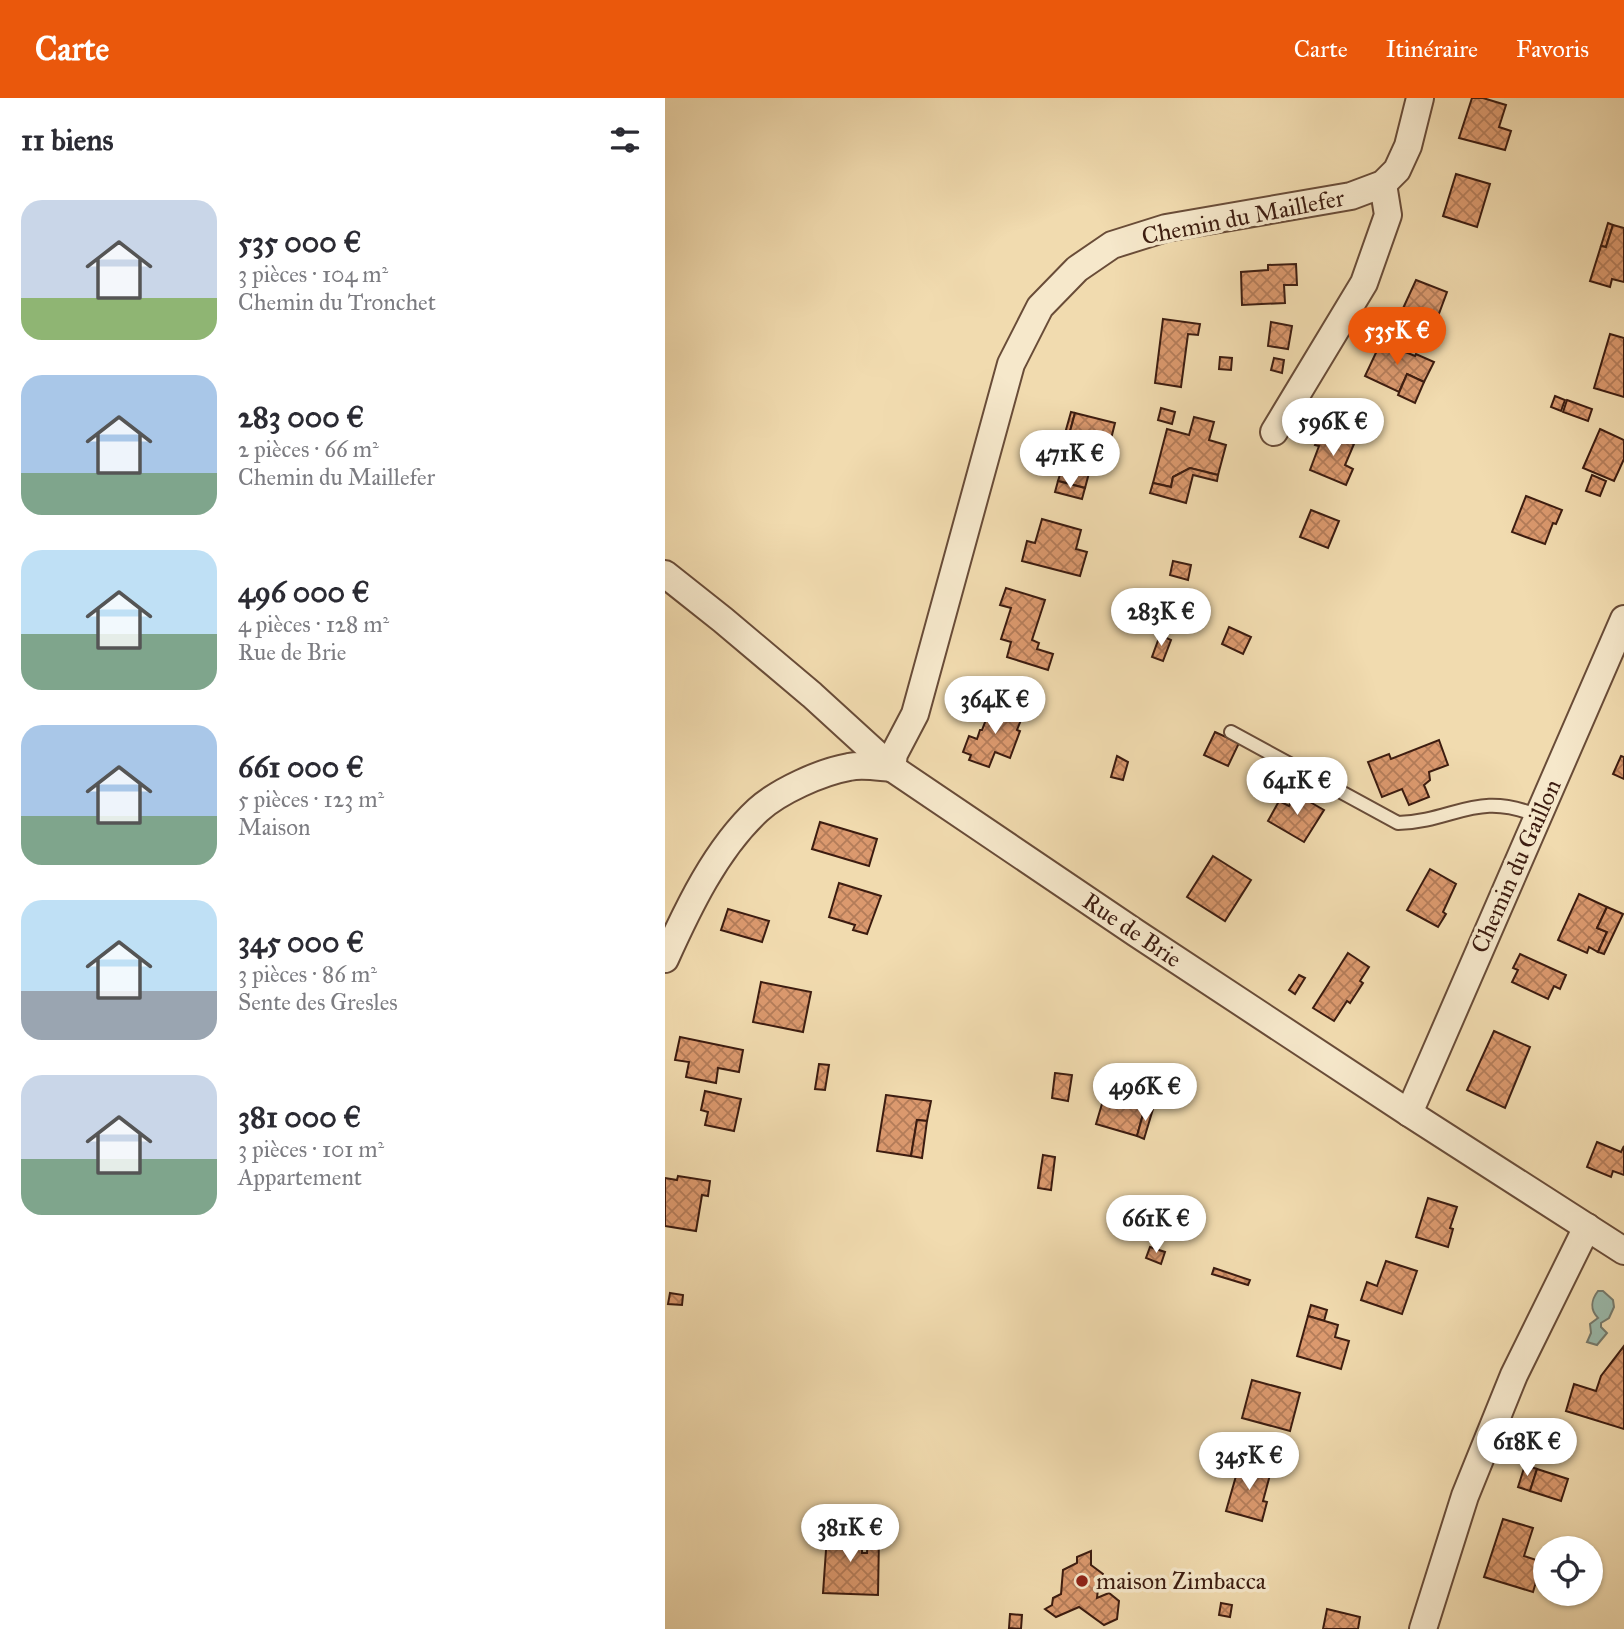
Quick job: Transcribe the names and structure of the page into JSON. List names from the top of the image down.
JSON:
{
  "streets": {
    "street": ["Chemin du Maillefer", "Chemin du Gaillon", "Rue de Brie"]
  },
  "crossings": [
    ["Chemin du Maillefer", "Rue de Brie"],
    ["Chemin du Gaillon", "Rue de Brie"]
  ],
  "places": ["maison Zimbacca"],
  "page": {
    "header": "Carte",
    "nav": ["Carte", "Itinéraire", "Favoris"],
    "heading": "11 biens",
    "list": [
      {
        "name": "535 000 €",
        "note": "3 pièces · 104 m² · Chemin du Tronchet"
      },
      {
        "name": "283 000 €",
        "note": "2 pièces · 66 m² · Chemin du Maillefer"
      },
      {
        "name": "496 000 €",
        "note": "4 pièces · 128 m² · Rue de Brie"
      },
      {
        "name": "661 000 €",
        "note": "5 pièces · 123 m² · Maison"
      },
      {
        "name": "345 000 €",
        "note": "3 pièces · 86 m² · Sente des Gresles"
      },
      {
        "name": "381 000 €",
        "note": "3 pièces · 101 m² · Appartement"
      }
    ],
    "price": [
      "535K €",
      "596K €",
      "471K €",
      "283K €",
      "364K €",
      "641K €",
      "496K €",
      "661K €",
      "618K €",
      "345K €",
      "381K €"
    ]
  }
}
